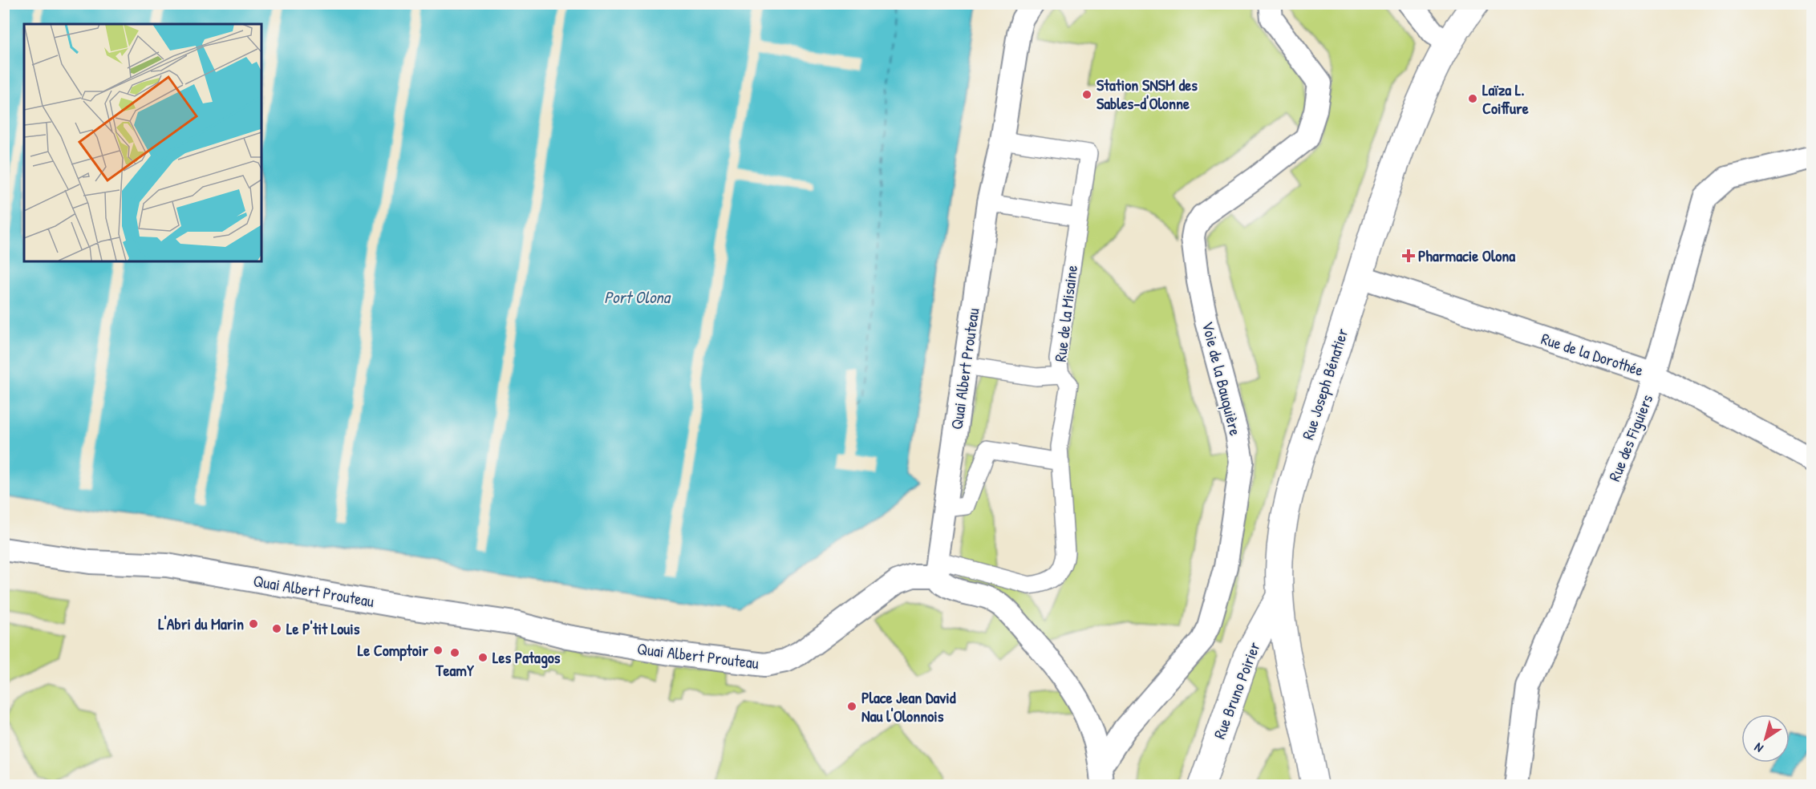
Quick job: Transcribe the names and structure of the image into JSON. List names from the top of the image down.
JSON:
{
  "streets": {
    "street": [
      "Rue de la Misaine",
      "Rue de la Dorothée",
      "Quai Albert Prouteau",
      "Voie de la Bauquière",
      "Rue Joseph Bénatier",
      "Rue des Figuiers",
      "Rue Bruno Poirier"
    ]
  },
  "crossings": [
    ["Rue de la Misaine", "Quai Albert Prouteau"],
    ["Rue de la Dorothée", "Rue Joseph Bénatier"],
    ["Rue de la Dorothée", "Rue des Figuiers"],
    ["Rue Joseph Bénatier", "Rue Bruno Poirier"]
  ],
  "water": ["Port Olona"],
  "places": {
    "other": [
      "Station SNSM des Sables-d'Olonne",
      "Laïza L. Coiffure",
      "L'Abri du Marin",
      "Le P'tit Louis",
      "Le Comptoir",
      "TeamY",
      "Les Patagos",
      "Place Jean David Nau l'Olonnois"
    ],
    "health": ["Pharmacie Olona"]
  },
  "north": "bottom left"
}
